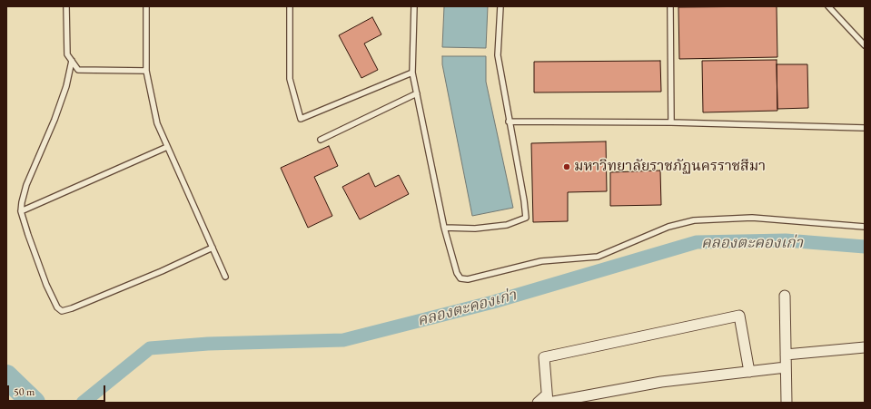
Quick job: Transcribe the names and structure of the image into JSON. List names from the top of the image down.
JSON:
{
  "water": ["คลองตะคองเก่า"],
  "places": ["มหาวิทยาลัยราชภัฏนครราชสีมา"],
  "scale_bar": "50 m"
}
